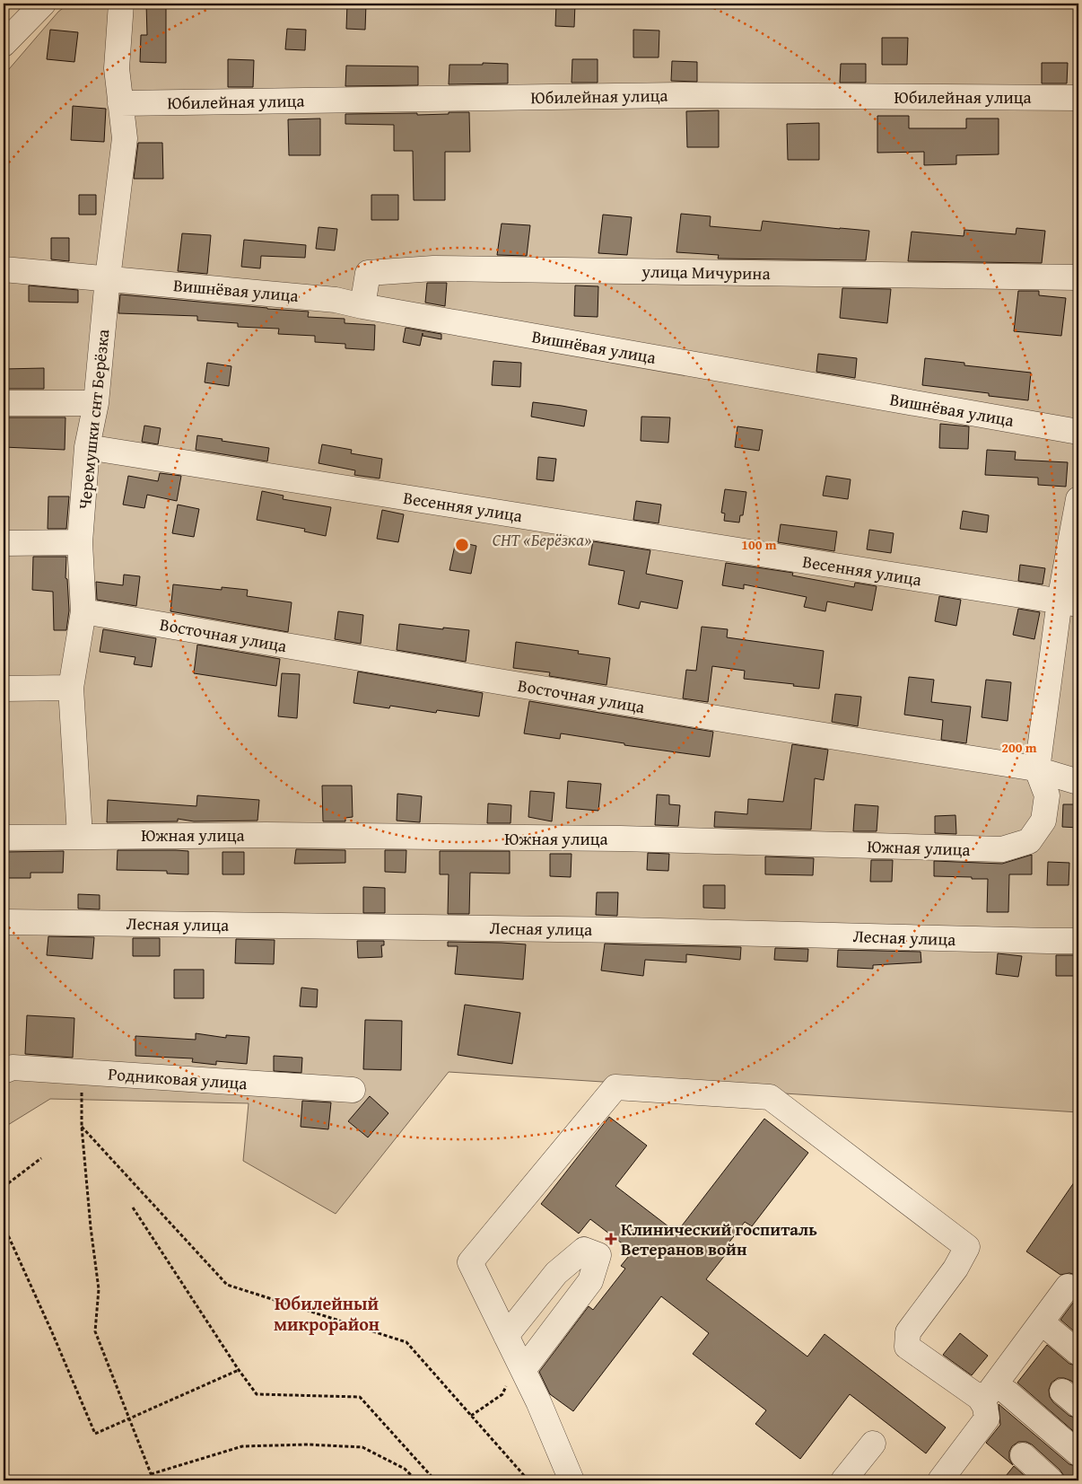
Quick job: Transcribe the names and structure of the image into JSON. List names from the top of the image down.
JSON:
{
  "streets": {
    "street": [
      "Юбилейная улица",
      "улица Мичурина",
      "Вишнёвая улица",
      "Черемушки снт Берёзка",
      "Весенняя улица",
      "Восточная улица",
      "Южная улица",
      "Лесная улица",
      "Родниковая улица"
    ]
  },
  "crossings": [
    ["Юбилейная улица", "Черемушки снт Берёзка"],
    ["улица Мичурина", "Вишнёвая улица"],
    ["Вишнёвая улица", "Черемушки снт Берёзка"],
    ["Черемушки снт Берёзка", "Весенняя улица"],
    ["Черемушки снт Берёзка", "Восточная улица"],
    ["Черемушки снт Берёзка", "Южная улица"],
    ["Восточная улица", "Южная улица"]
  ],
  "districts": ["Юбилейный микрорайон"],
  "parks": ["СНТ «Берёзка»"],
  "places": {
    "health": ["Клинический госпиталь Ветеранов войн"]
  },
  "rings": ["100 m", "200 m"]
}
